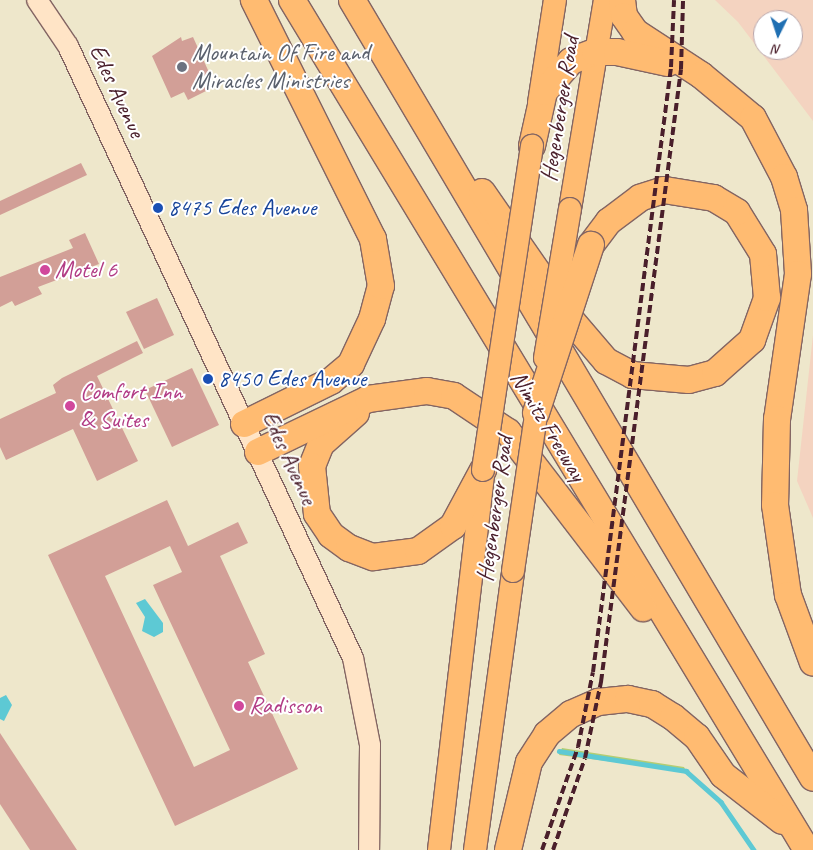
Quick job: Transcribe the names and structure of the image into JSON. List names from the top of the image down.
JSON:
{
  "streets": {
    "highway": ["Nimitz Freeway"],
    "main road": ["Hegenberger Road"],
    "street": ["Edes Avenue"]
  },
  "places": [
    "Mountain Of Fire and Miracles Ministries",
    "8475 Edes Avenue",
    "Motel 6",
    "8450 Edes Avenue",
    "Comfort Inn & Suites",
    "Radisson"
  ],
  "north": "bottom"
}
